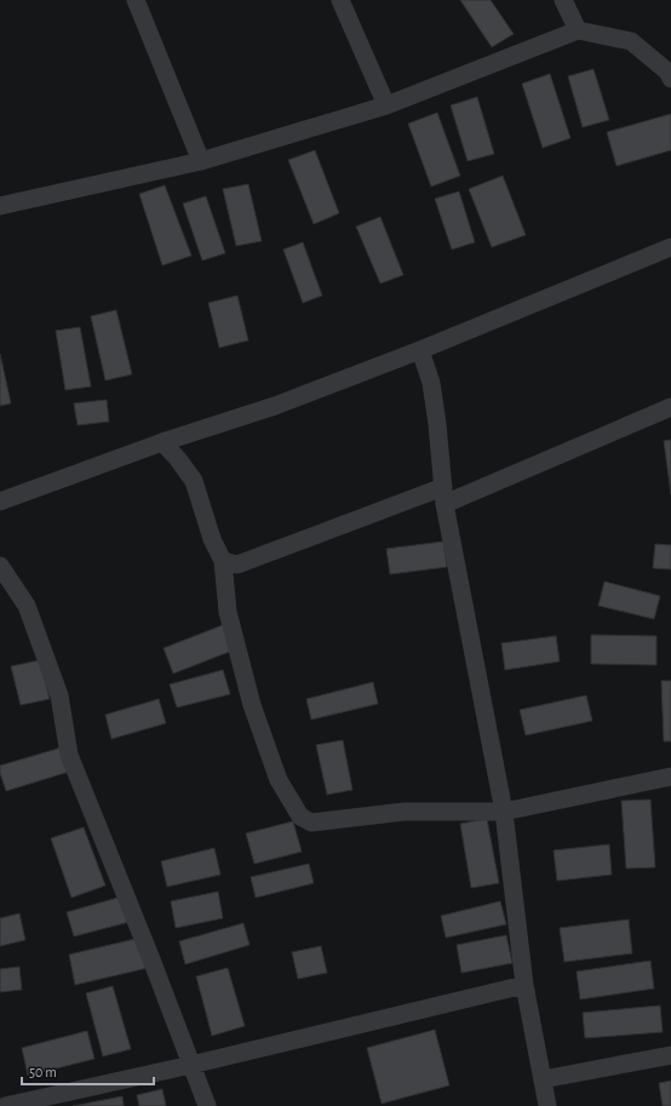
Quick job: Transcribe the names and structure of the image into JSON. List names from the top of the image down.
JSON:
{
  "scale_bar": "50 m"
}
